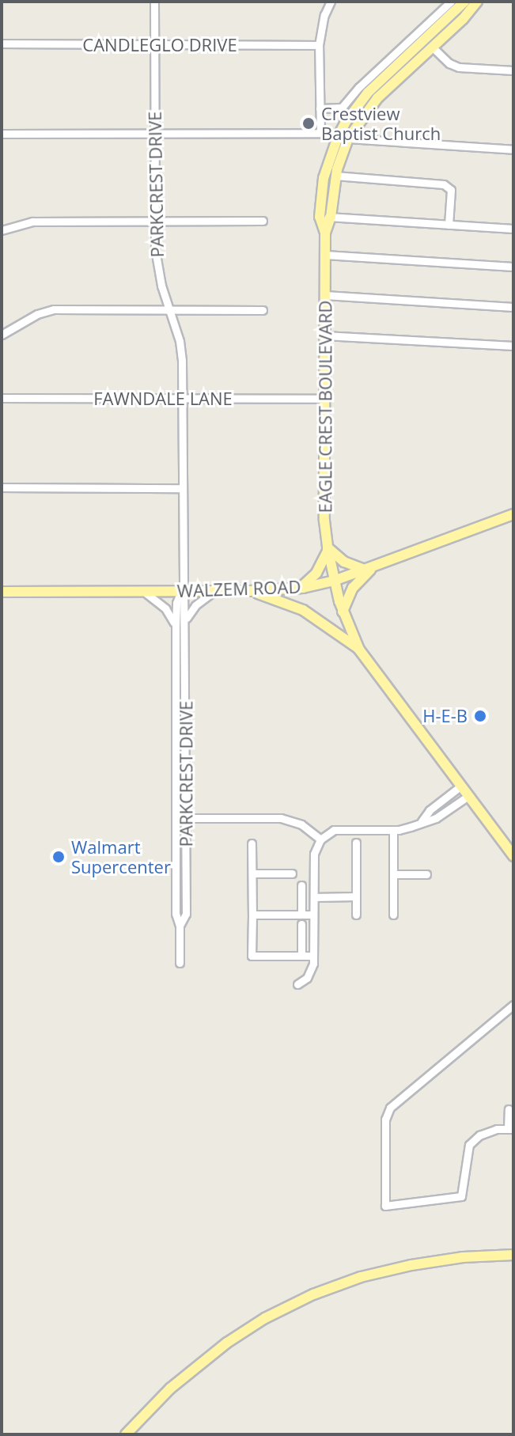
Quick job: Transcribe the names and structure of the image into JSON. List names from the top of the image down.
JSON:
{
  "streets": {
    "main road": ["EAGLE CREST BOULEVARD", "WALZEM ROAD"],
    "street": ["CANDLEGLO DRIVE", "PARKCREST DRIVE", "FAWNDALE LANE"]
  },
  "crossings": [
    ["CANDLEGLO DRIVE", "PARKCREST DRIVE"],
    ["PARKCREST DRIVE", "FAWNDALE LANE"],
    ["PARKCREST DRIVE", "WALZEM ROAD"],
    ["FAWNDALE LANE", "EAGLE CREST BOULEVARD"],
    ["EAGLE CREST BOULEVARD", "WALZEM ROAD"]
  ],
  "places": ["Crestview Baptist Church", "H-E-B", "Walmart Supercenter"]
}
